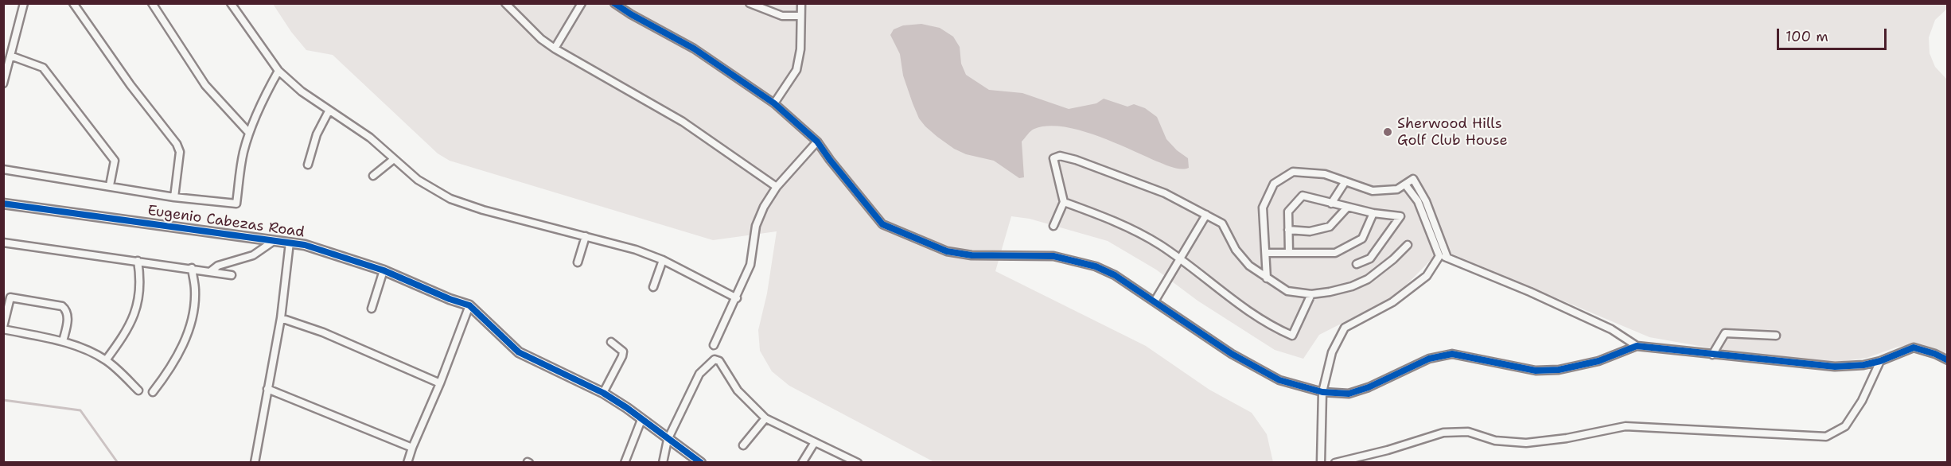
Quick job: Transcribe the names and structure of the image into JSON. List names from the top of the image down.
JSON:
{
  "streets": {
    "street": ["Eugenio Cabezas Road"]
  },
  "places": ["Sherwood Hills Golf Club House"],
  "scale_bar": "100 m"
}
